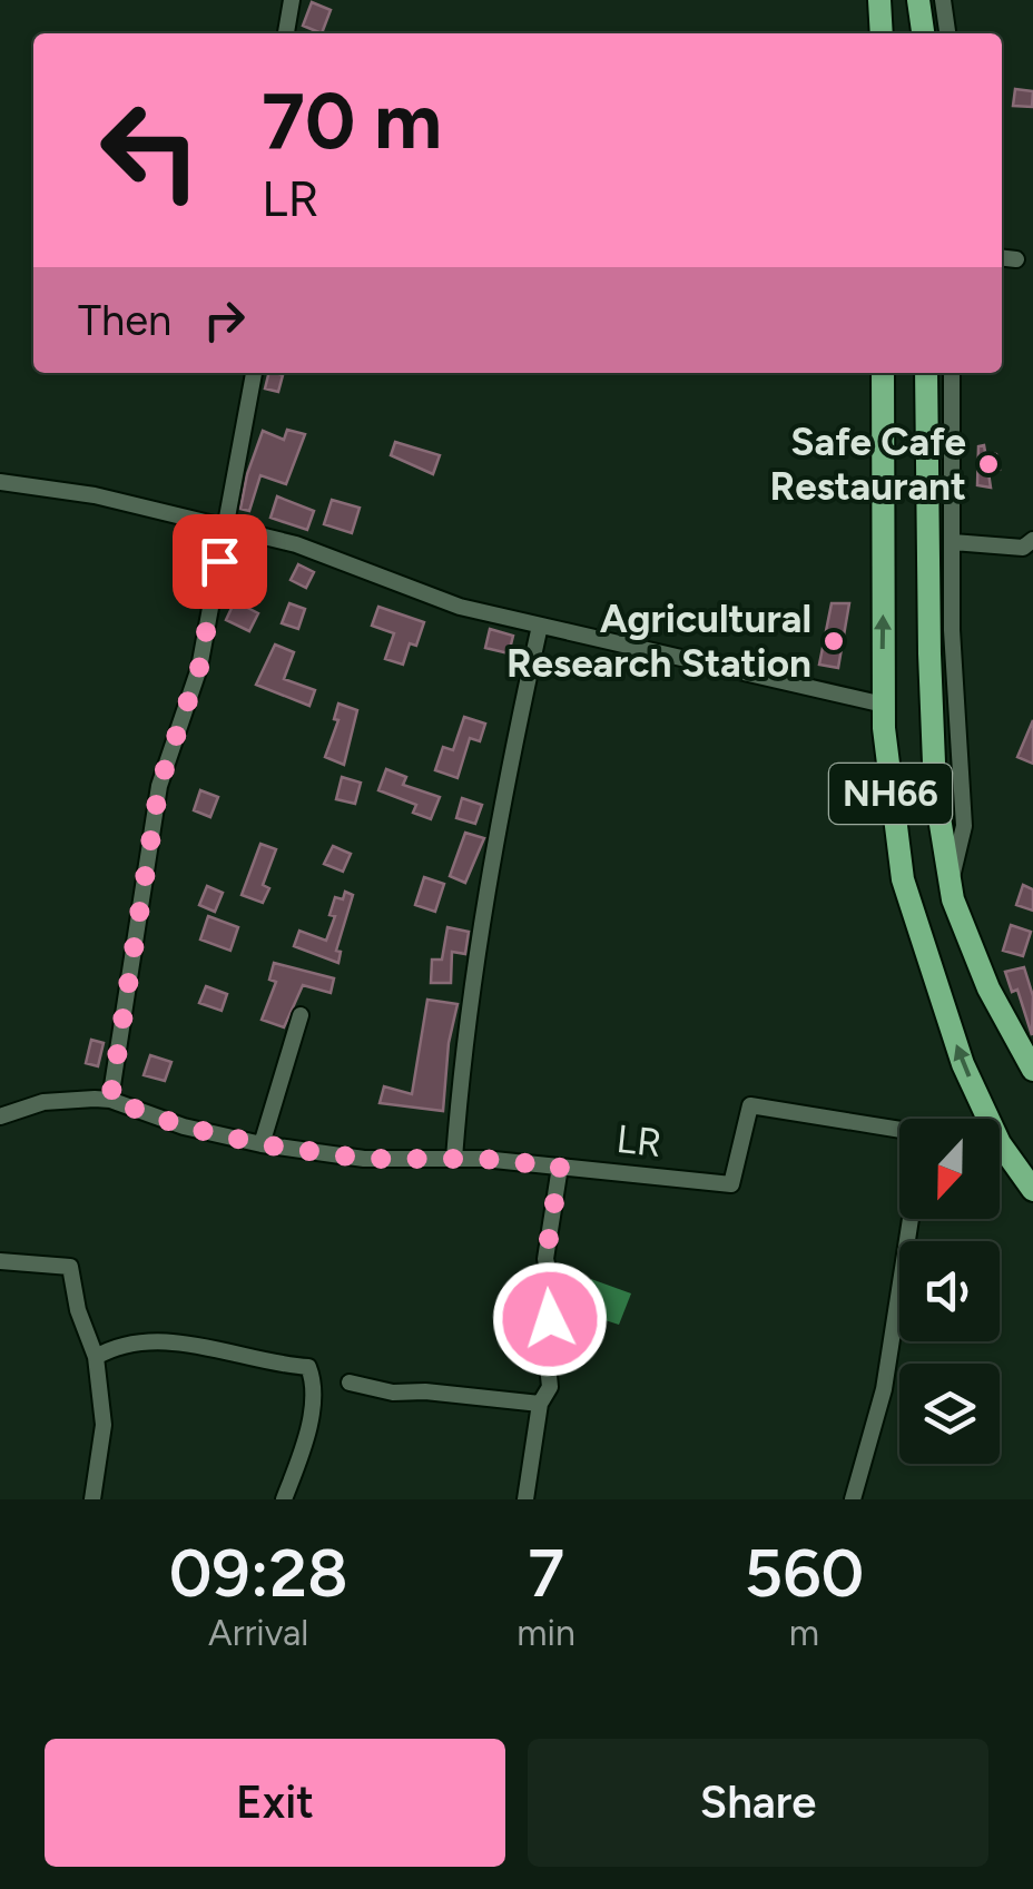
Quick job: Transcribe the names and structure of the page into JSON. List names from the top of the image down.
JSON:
{
  "streets": {
    "highway": ["NH66"],
    "street": ["LR"]
  },
  "places": ["Safe Cafe Restaurant", "Agricultural Research Station"],
  "north": "bottom",
  "page": {
    "turn": ["70 m", "LR"],
    "then": "Then",
    "eta": [
      "09:28",
      "Arrival",
      "7",
      "min",
      "560",
      "m"
    ],
    "buttons": ["Exit", "Share"]
  }
}
